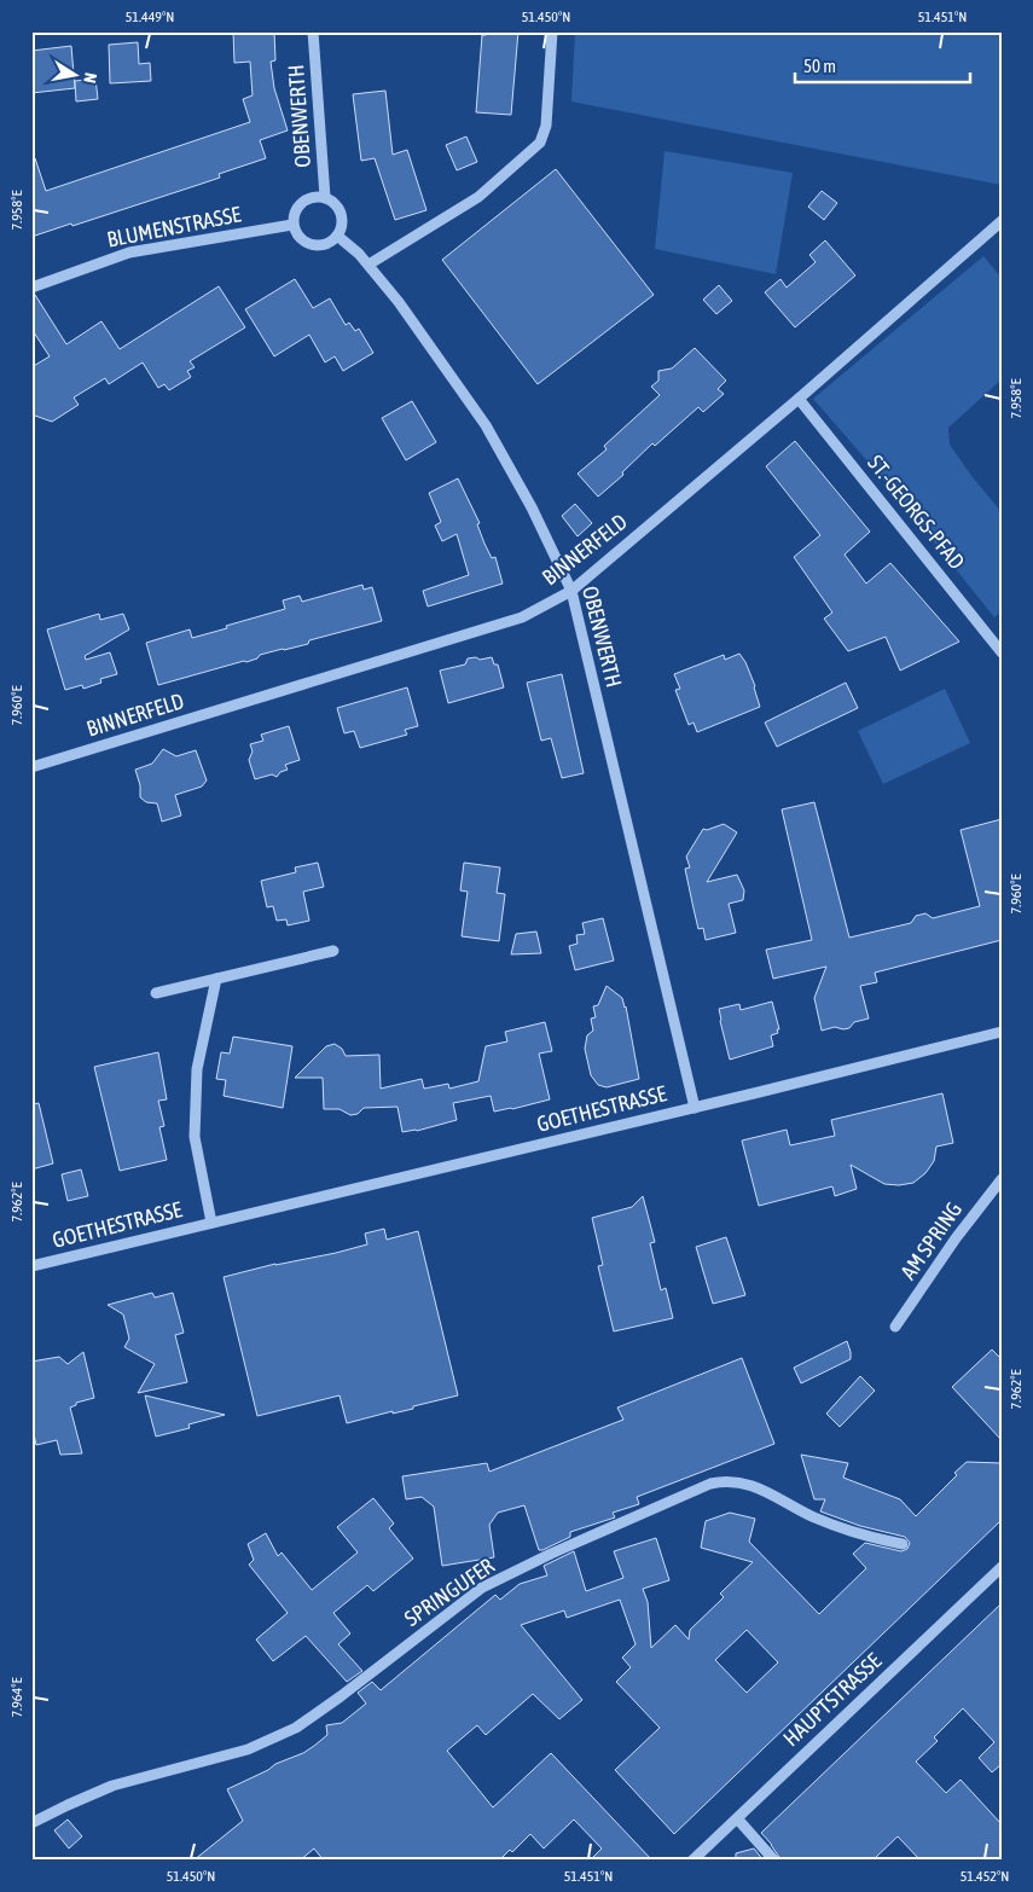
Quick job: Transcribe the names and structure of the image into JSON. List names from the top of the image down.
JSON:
{
  "streets": {
    "street": [
      "OBENWERTH",
      "BLUMENSTRASSE",
      "ST.-GEORGS-PFAD",
      "BINNERFELD",
      "GOETHESTRASSE",
      "AM SPRING",
      "SPRINGUFER",
      "HAUPTSTRASSE"
    ]
  },
  "crossings": [
    ["OBENWERTH", "BLUMENSTRASSE"],
    ["OBENWERTH", "BINNERFELD"],
    ["OBENWERTH", "GOETHESTRASSE"],
    ["ST.-GEORGS-PFAD", "BINNERFELD"]
  ],
  "scale_bar": "50 m",
  "north": "right",
  "coordinates": [
    "51.449°N",
    "51.450°N",
    "51.451°N",
    "7.958°E",
    "7.960°E",
    "7.962°E",
    "7.964°E",
    "51.452°N"
  ]
}
